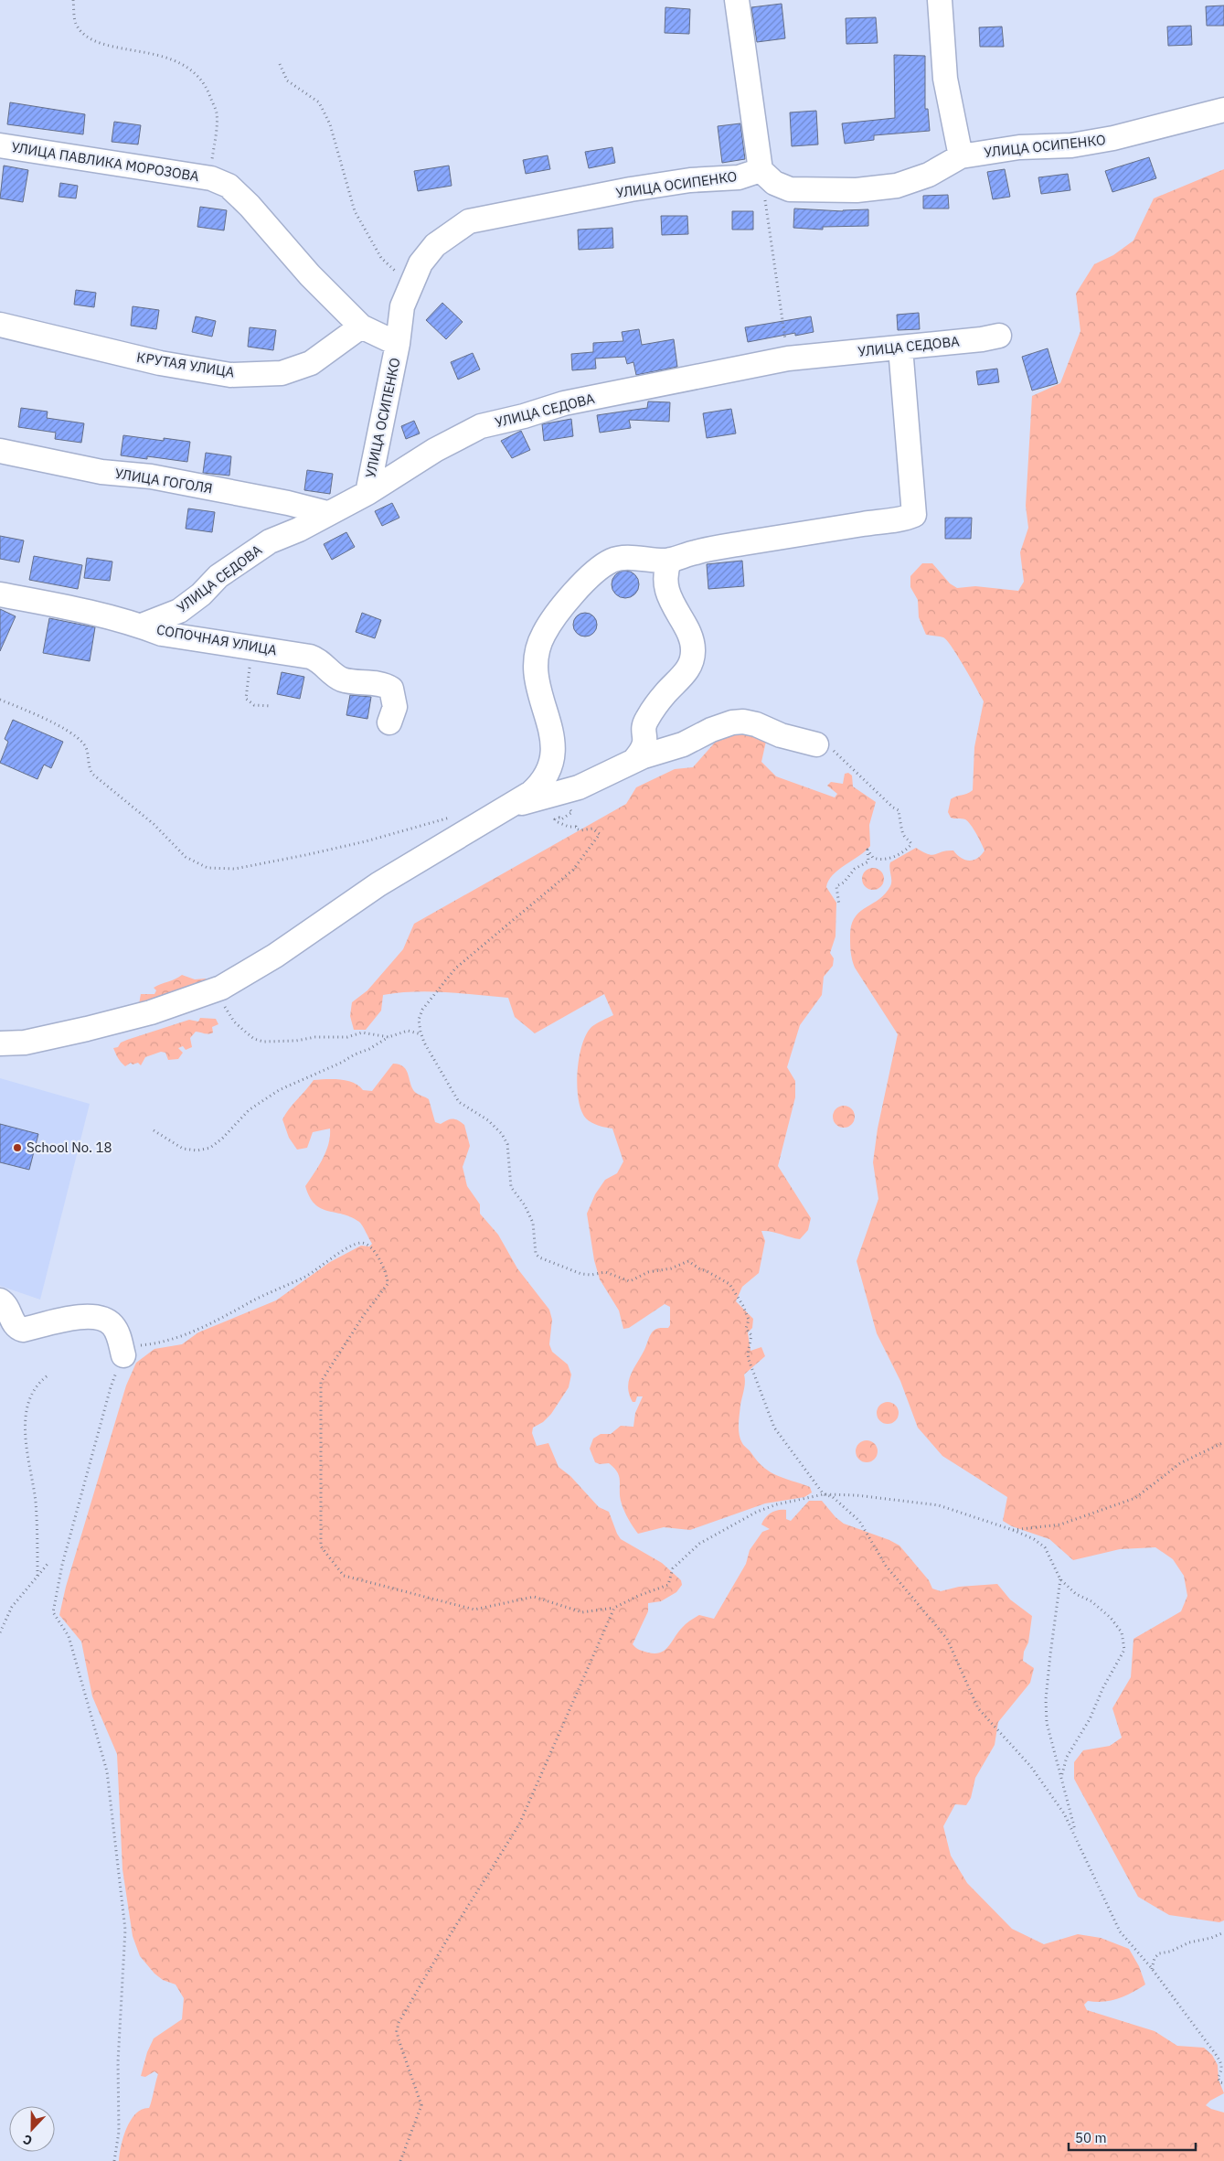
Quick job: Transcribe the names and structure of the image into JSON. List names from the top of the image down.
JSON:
{
  "streets": {
    "street": [
      "УЛИЦА ОСИПЕНКО",
      "УЛИЦА ПАВЛИКА МОРОЗОВА",
      "УЛИЦА СЕДОВА",
      "КРУТАЯ УЛИЦА",
      "УЛИЦА ГОГОЛЯ",
      "СОПОЧНАЯ УЛИЦА"
    ]
  },
  "crossings": [
    ["УЛИЦА ОСИПЕНКО", "УЛИЦА ПАВЛИКА МОРОЗОВА"],
    ["УЛИЦА ОСИПЕНКО", "УЛИЦА СЕДОВА"],
    ["УЛИЦА ПАВЛИКА МОРОЗОВА", "КРУТАЯ УЛИЦА"],
    ["УЛИЦА СЕДОВА", "УЛИЦА ГОГОЛЯ"],
    ["УЛИЦА СЕДОВА", "СОПОЧНАЯ УЛИЦА"]
  ],
  "places": ["School No. 18"],
  "scale_bar": "50 m",
  "north": "bottom"
}
